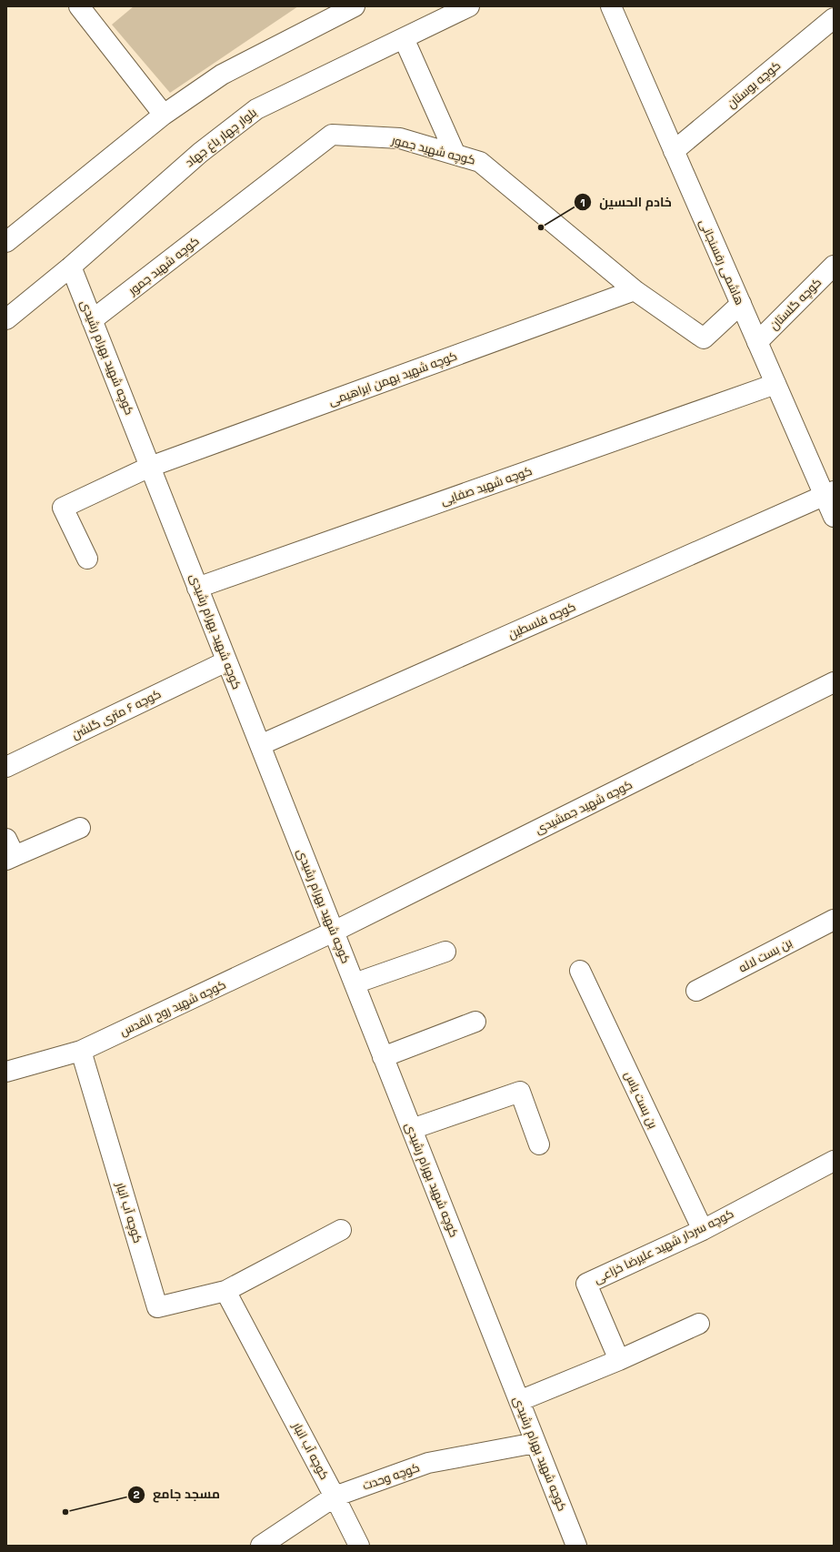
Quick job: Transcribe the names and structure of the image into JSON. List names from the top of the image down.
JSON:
{
  "streets": {
    "street": [
      "کوچه بوستان",
      "بلوار چهار باغ جهاد",
      "کوچه شهید جمور",
      "هاشمی رفسنجانی",
      "کوچه گلستان",
      "کوچه شهید بهرام رشیدی",
      "کوچه شهید بهمن ابراهیمی",
      "کوچه شهید صفایی",
      "کوچه فلسطین",
      "کوچه ۶ متری گلشن",
      "کوچه شهید جمشیدی",
      "بن بست لاله",
      "کوچه شهید روح القدس",
      "بن بست یاس",
      "کوچه آب انبار",
      "کوچه سردار شهید علیرضا خزاعی",
      "کوچه وحدت"
    ]
  },
  "crossings": [
    ["کوچه بوستان", "هاشمی رفسنجانی"],
    ["بلوار چهار باغ جهاد", "کوچه شهید بهرام رشیدی"],
    ["کوچه شهید جمور", "هاشمی رفسنجانی"],
    ["کوچه شهید جمور", "کوچه شهید بهرام رشیدی"],
    ["کوچه شهید جمور", "کوچه شهید بهمن ابراهیمی"],
    ["هاشمی رفسنجانی", "کوچه گلستان"],
    ["هاشمی رفسنجانی", "کوچه شهید صفایی"],
    ["هاشمی رفسنجانی", "کوچه فلسطین"],
    ["کوچه شهید بهرام رشیدی", "کوچه شهید بهمن ابراهیمی"],
    ["کوچه شهید بهرام رشیدی", "کوچه شهید صفایی"],
    ["کوچه شهید بهرام رشیدی", "کوچه فلسطین"],
    ["کوچه شهید بهرام رشیدی", "کوچه ۶ متری گلشن"],
    ["کوچه شهید بهرام رشیدی", "کوچه شهید جمشیدی"],
    ["کوچه شهید بهرام رشیدی", "کوچه شهید روح القدس"],
    ["کوچه شهید بهرام رشیدی", "کوچه وحدت"],
    ["کوچه شهید جمشیدی", "کوچه شهید روح القدس"],
    ["کوچه شهید روح القدس", "کوچه آب انبار"],
    ["بن بست یاس", "کوچه سردار شهید علیرضا خزاعی"],
    ["کوچه آب انبار", "کوچه وحدت"]
  ],
  "places": ["خادم الحسین", "مسجد جامع"]
}
